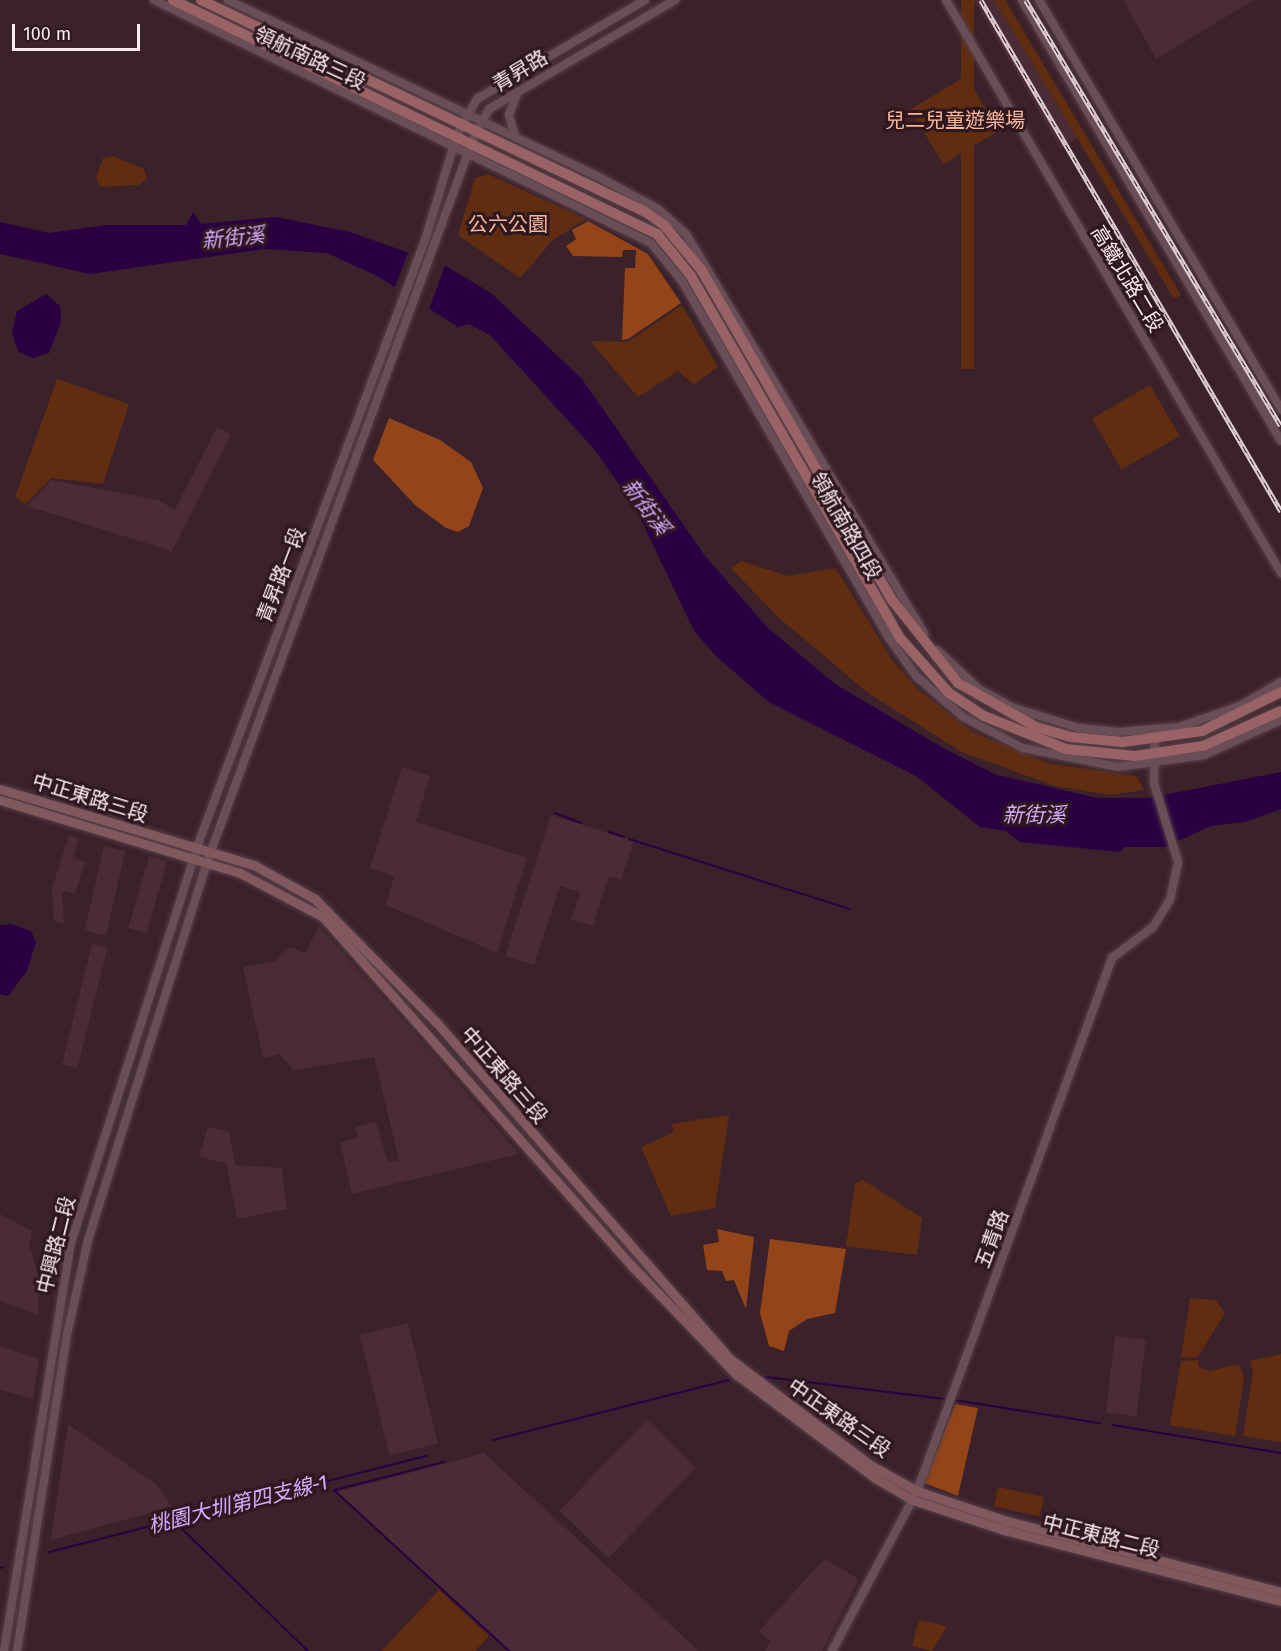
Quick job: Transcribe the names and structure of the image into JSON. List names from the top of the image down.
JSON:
{
  "streets": {
    "main road": [
      "領航南路三段",
      "領航南路四段",
      "中正東路三段",
      "中正東路二段"
    ],
    "street": [
      "青昇路",
      "高鐵北路二段",
      "青昇路一段",
      "五青路",
      "中興路二段"
    ]
  },
  "crossings": [
    ["領航南路三段", "青昇路"],
    ["領航南路三段", "領航南路四段"],
    ["青昇路", "領航南路四段"],
    ["青昇路", "青昇路一段"],
    ["領航南路四段", "五青路"],
    ["青昇路一段", "中正東路三段"],
    ["青昇路一段", "中興路二段"],
    ["中正東路三段", "五青路"],
    ["中正東路三段", "中興路二段"],
    ["中正東路三段", "中正東路二段"],
    ["五青路", "中正東路二段"]
  ],
  "water": ["新街溪", "桃園大圳第四支線-1"],
  "parks": ["兒二兒童遊樂場", "公六公園"],
  "scale_bar": "100 m"
}
